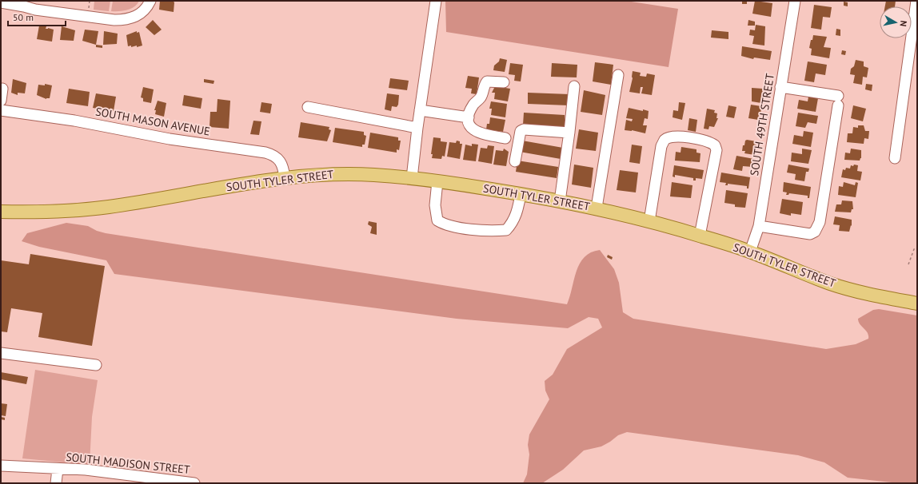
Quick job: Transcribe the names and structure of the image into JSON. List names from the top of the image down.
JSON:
{
  "streets": {
    "main road": ["SOUTH TYLER STREET"],
    "street": ["SOUTH MASON AVENUE", "SOUTH 49TH STREET", "SOUTH MADISON STREET"]
  },
  "crossings": [
    ["SOUTH MASON AVENUE", "SOUTH TYLER STREET"],
    ["SOUTH 49TH STREET", "SOUTH TYLER STREET"]
  ],
  "scale_bar": "50 m",
  "north": "right"
}
